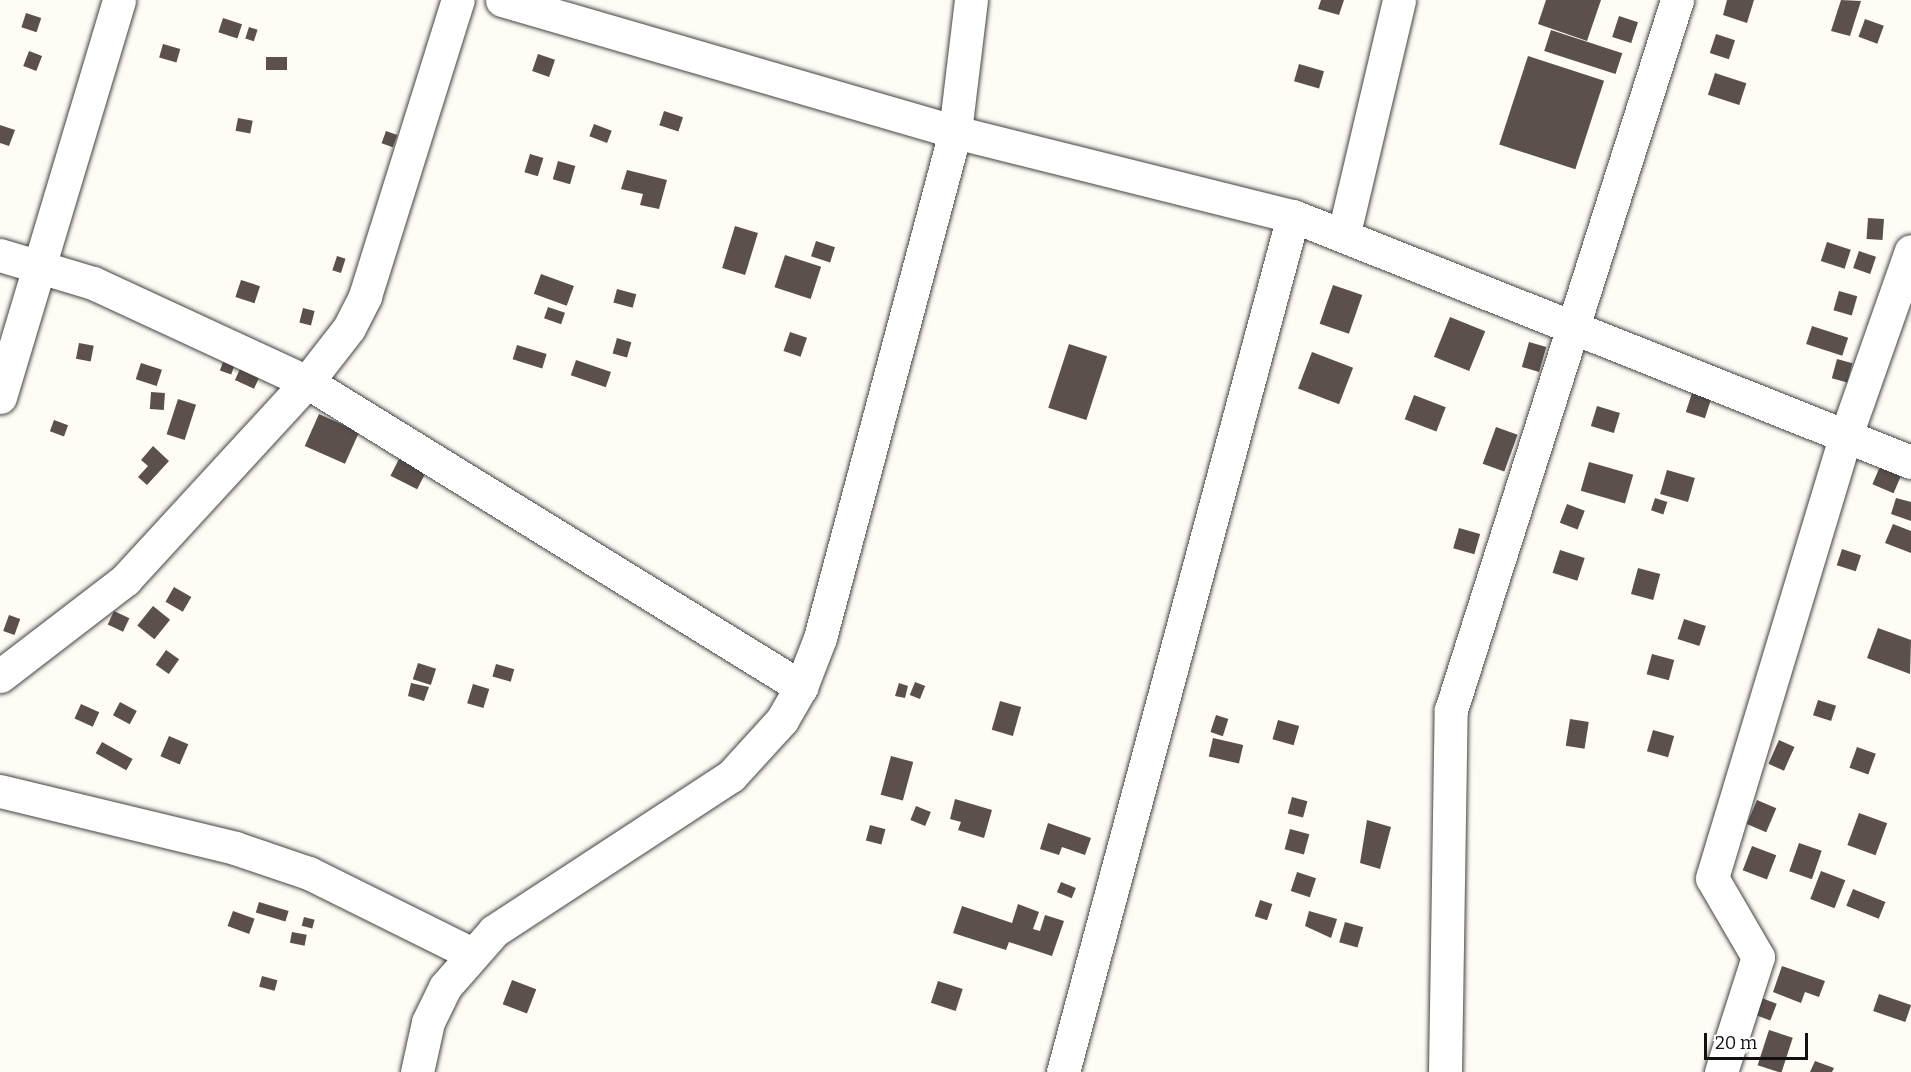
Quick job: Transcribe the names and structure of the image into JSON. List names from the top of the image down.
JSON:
{
  "scale_bar": "20 m"
}
